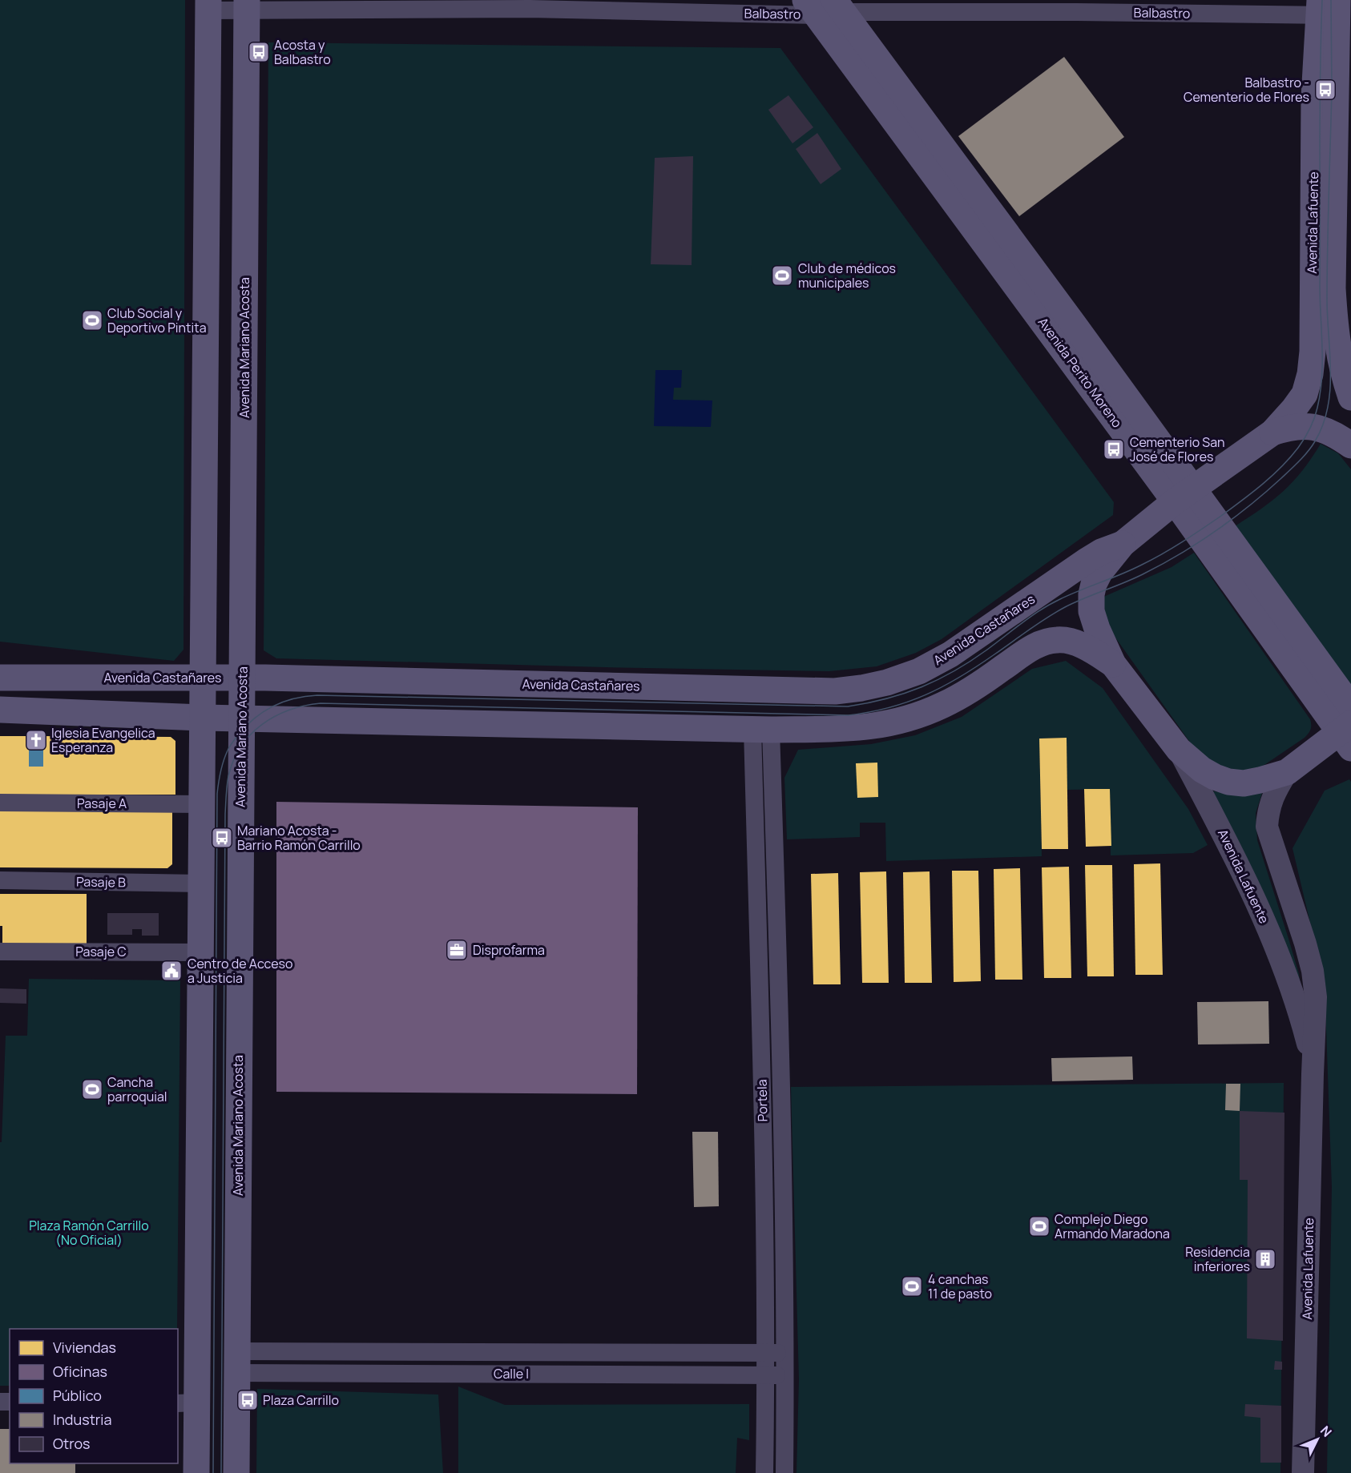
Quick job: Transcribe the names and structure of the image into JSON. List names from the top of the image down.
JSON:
{
  "streets": {
    "main road": [
      "Avenida Lafuente",
      "Avenida Mariano Acosta",
      "Avenida Perito Moreno",
      "Avenida Castañares"
    ],
    "street": [
      "Balbastro",
      "Pasaje A",
      "Pasaje B",
      "Pasaje C",
      "Portela",
      "Calle I"
    ]
  },
  "crossings": [
    ["Balbastro", "Avenida Lafuente"],
    ["Balbastro", "Avenida Mariano Acosta"],
    ["Balbastro", "Avenida Perito Moreno"],
    ["Avenida Lafuente", "Avenida Perito Moreno"],
    ["Avenida Lafuente", "Avenida Castañares"],
    ["Avenida Mariano Acosta", "Avenida Castañares"],
    ["Avenida Mariano Acosta", "Calle I"],
    ["Portela", "Calle I"]
  ],
  "parks": ["Plaza Ramón Carrillo (No Oficial)"],
  "places": {
    "bus stop": [
      "Acosta y Balbastro",
      "Balbastro - Cementerio de Flores",
      "Cementerio San José de Flores",
      "Mariano Acosta - Barrio Ramón Carrillo",
      "Plaza Carrillo"
    ],
    "sports": [
      "Club de médicos municipales",
      "Club Social y Deportivo Pintita",
      "Cancha parroquial",
      "Complejo Diego Armando Maradona",
      "4 canchas 11 de pasto"
    ],
    "church": ["Iglesia Evangelica Esperanza"],
    "office": ["Disprofarma"],
    "public building": ["Centro de Acceso a Justicia"],
    "building": ["Residencia inferiores"]
  },
  "legend": [
    "Viviendas",
    "Oficinas",
    "Público",
    "Industria",
    "Otros"
  ],
  "north": "top right"
}
